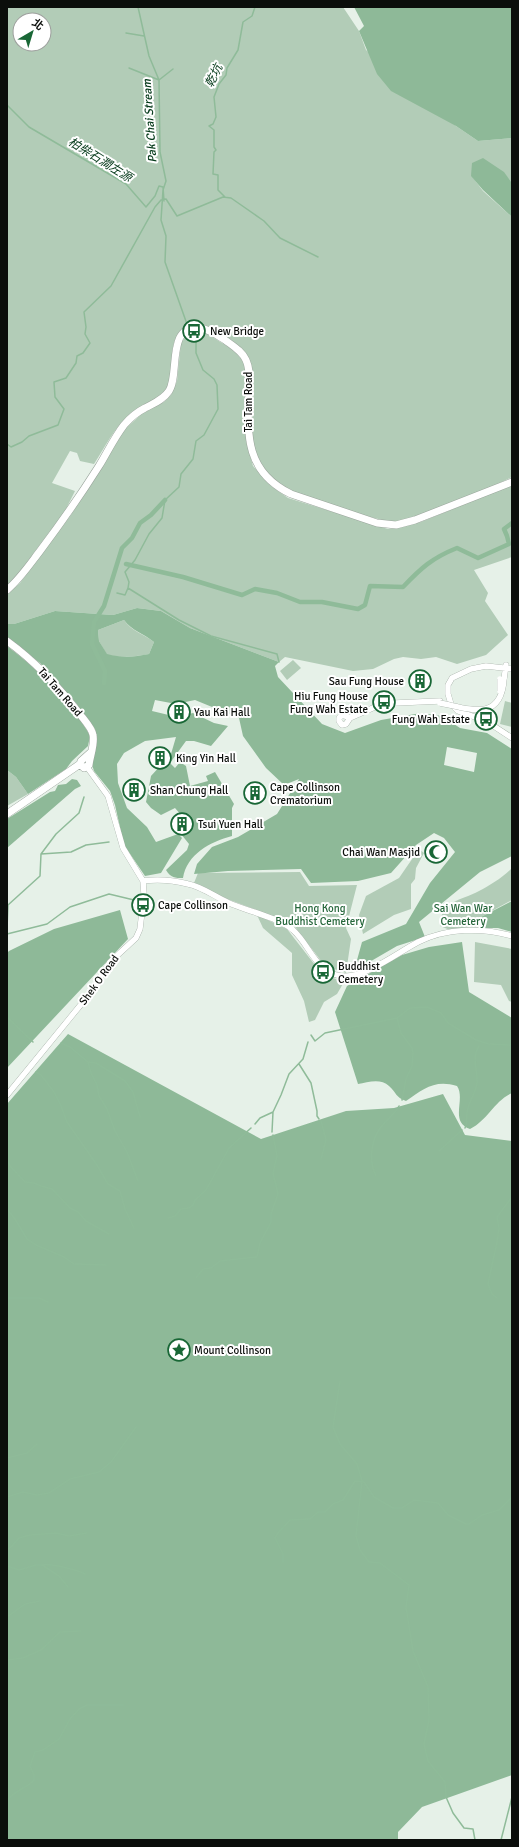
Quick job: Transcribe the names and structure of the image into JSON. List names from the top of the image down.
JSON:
{
  "streets": {
    "main road": ["Tai Tam Road"],
    "street": ["Shek O Road"]
  },
  "water": ["乾坑", "Pak Chai Stream", "柏柴石澗左源"],
  "parks": ["Hong Kong Buddhist Cemetery", "Sai Wan War Cemetery"],
  "places": {
    "bus stop": [
      "New Bridge",
      "Hiu Fung House Fung Wah Estate",
      "Fung Wah Estate",
      "Cape Collinson",
      "Buddhist Cemetery"
    ],
    "building": [
      "Sau Fung House",
      "Yau Kai Hall",
      "King Yin Hall",
      "Shan Chung Hall",
      "Cape Collinson Crematorium",
      "Tsui Yuen Hall"
    ],
    "mosque": ["Chai Wan Masjid"],
    "place": ["Mount Collinson"]
  },
  "north": "top right"
}
